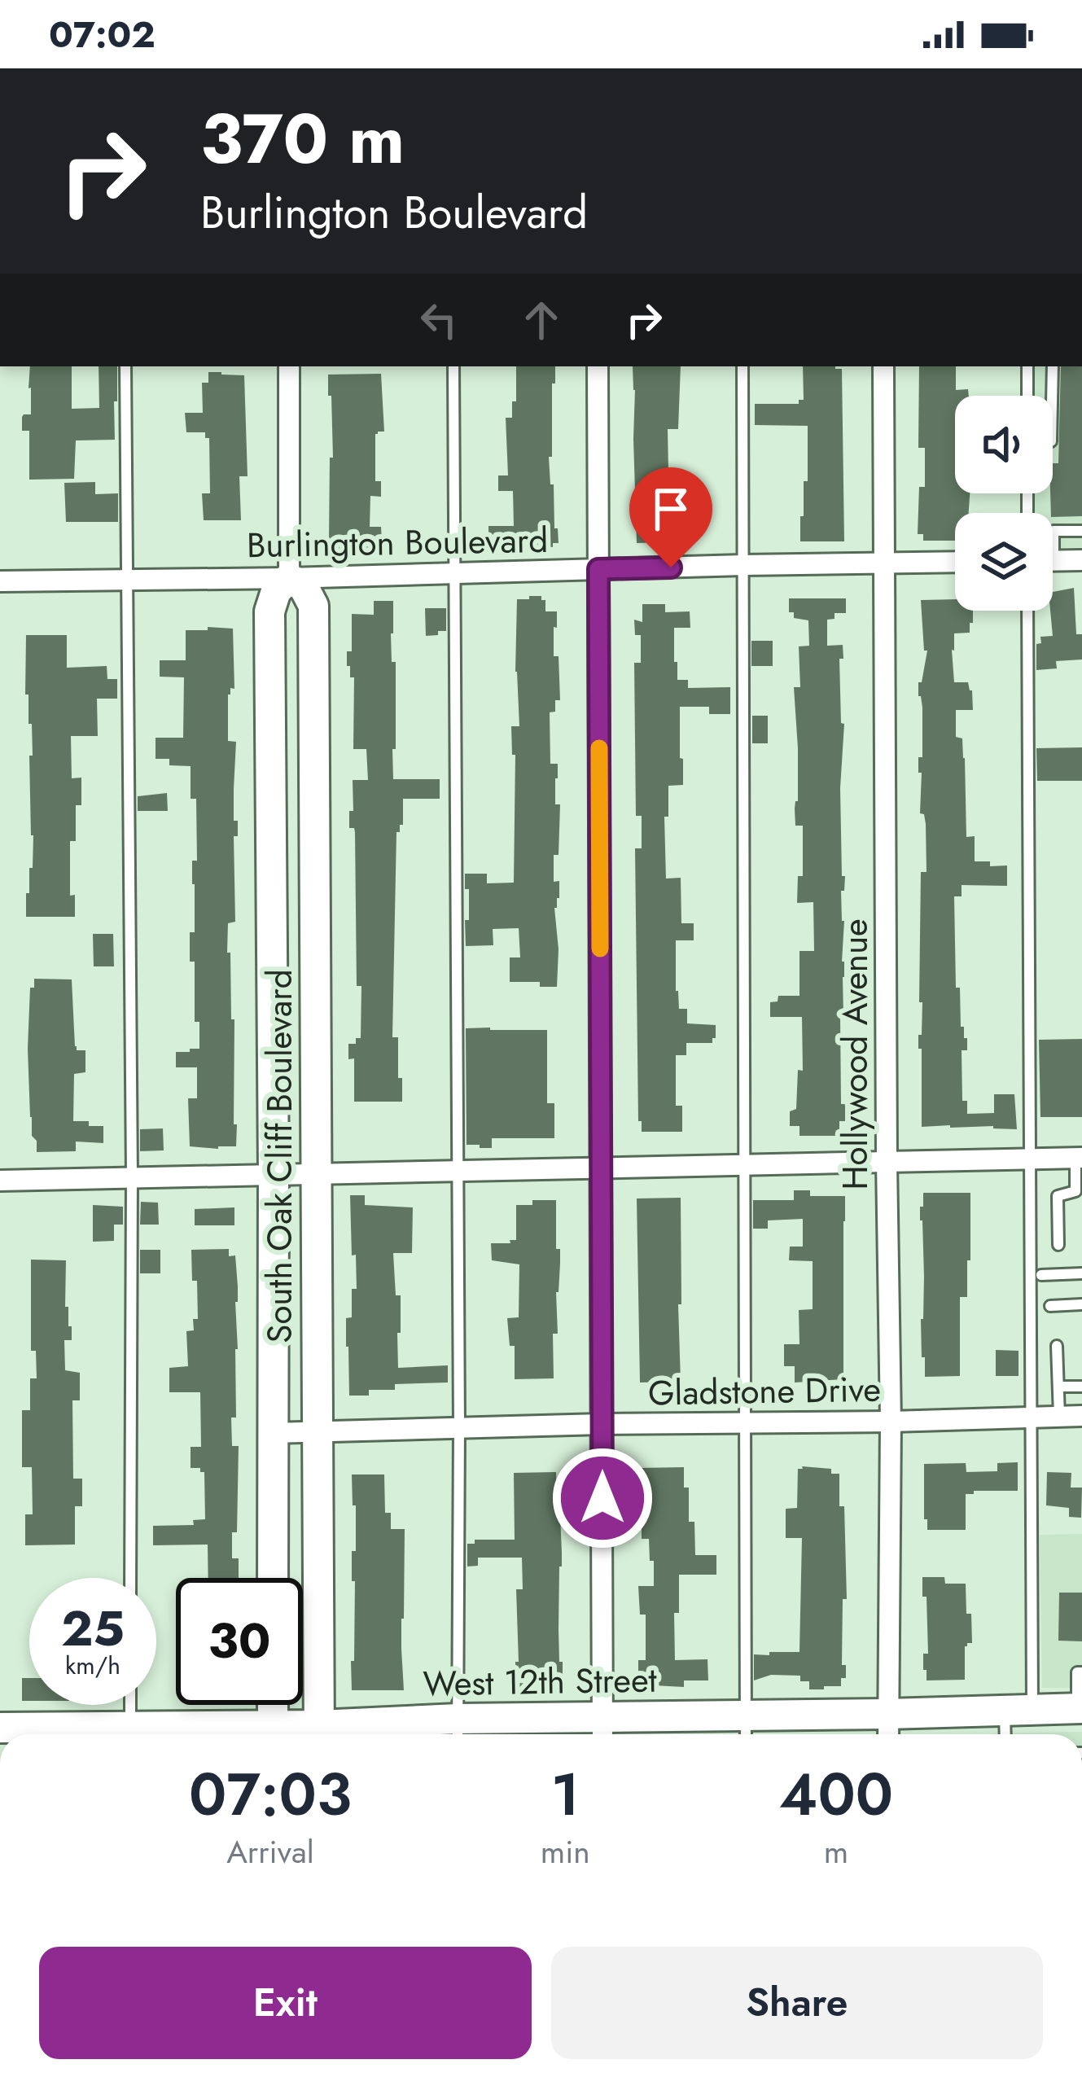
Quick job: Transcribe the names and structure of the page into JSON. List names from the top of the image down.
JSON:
{
  "streets": {
    "street": [
      "Burlington Boulevard",
      "Hollywood Avenue",
      "South Oak Cliff Boulevard",
      "Gladstone Drive",
      "West 12th Street"
    ]
  },
  "crossings": [
    ["Burlington Boulevard", "Hollywood Avenue"],
    ["Burlington Boulevard", "South Oak Cliff Boulevard"],
    ["Hollywood Avenue", "Gladstone Drive"],
    ["Hollywood Avenue", "West 12th Street"],
    ["South Oak Cliff Boulevard", "Gladstone Drive"]
  ],
  "page": {
    "status": "07:02",
    "turn": ["370 m", "Burlington Boulevard"],
    "speed": "25 km/h",
    "limit": "30",
    "eta": [
      "07:03",
      "Arrival",
      "1",
      "min",
      "400",
      "m"
    ],
    "buttons": ["Exit", "Share"]
  }
}
